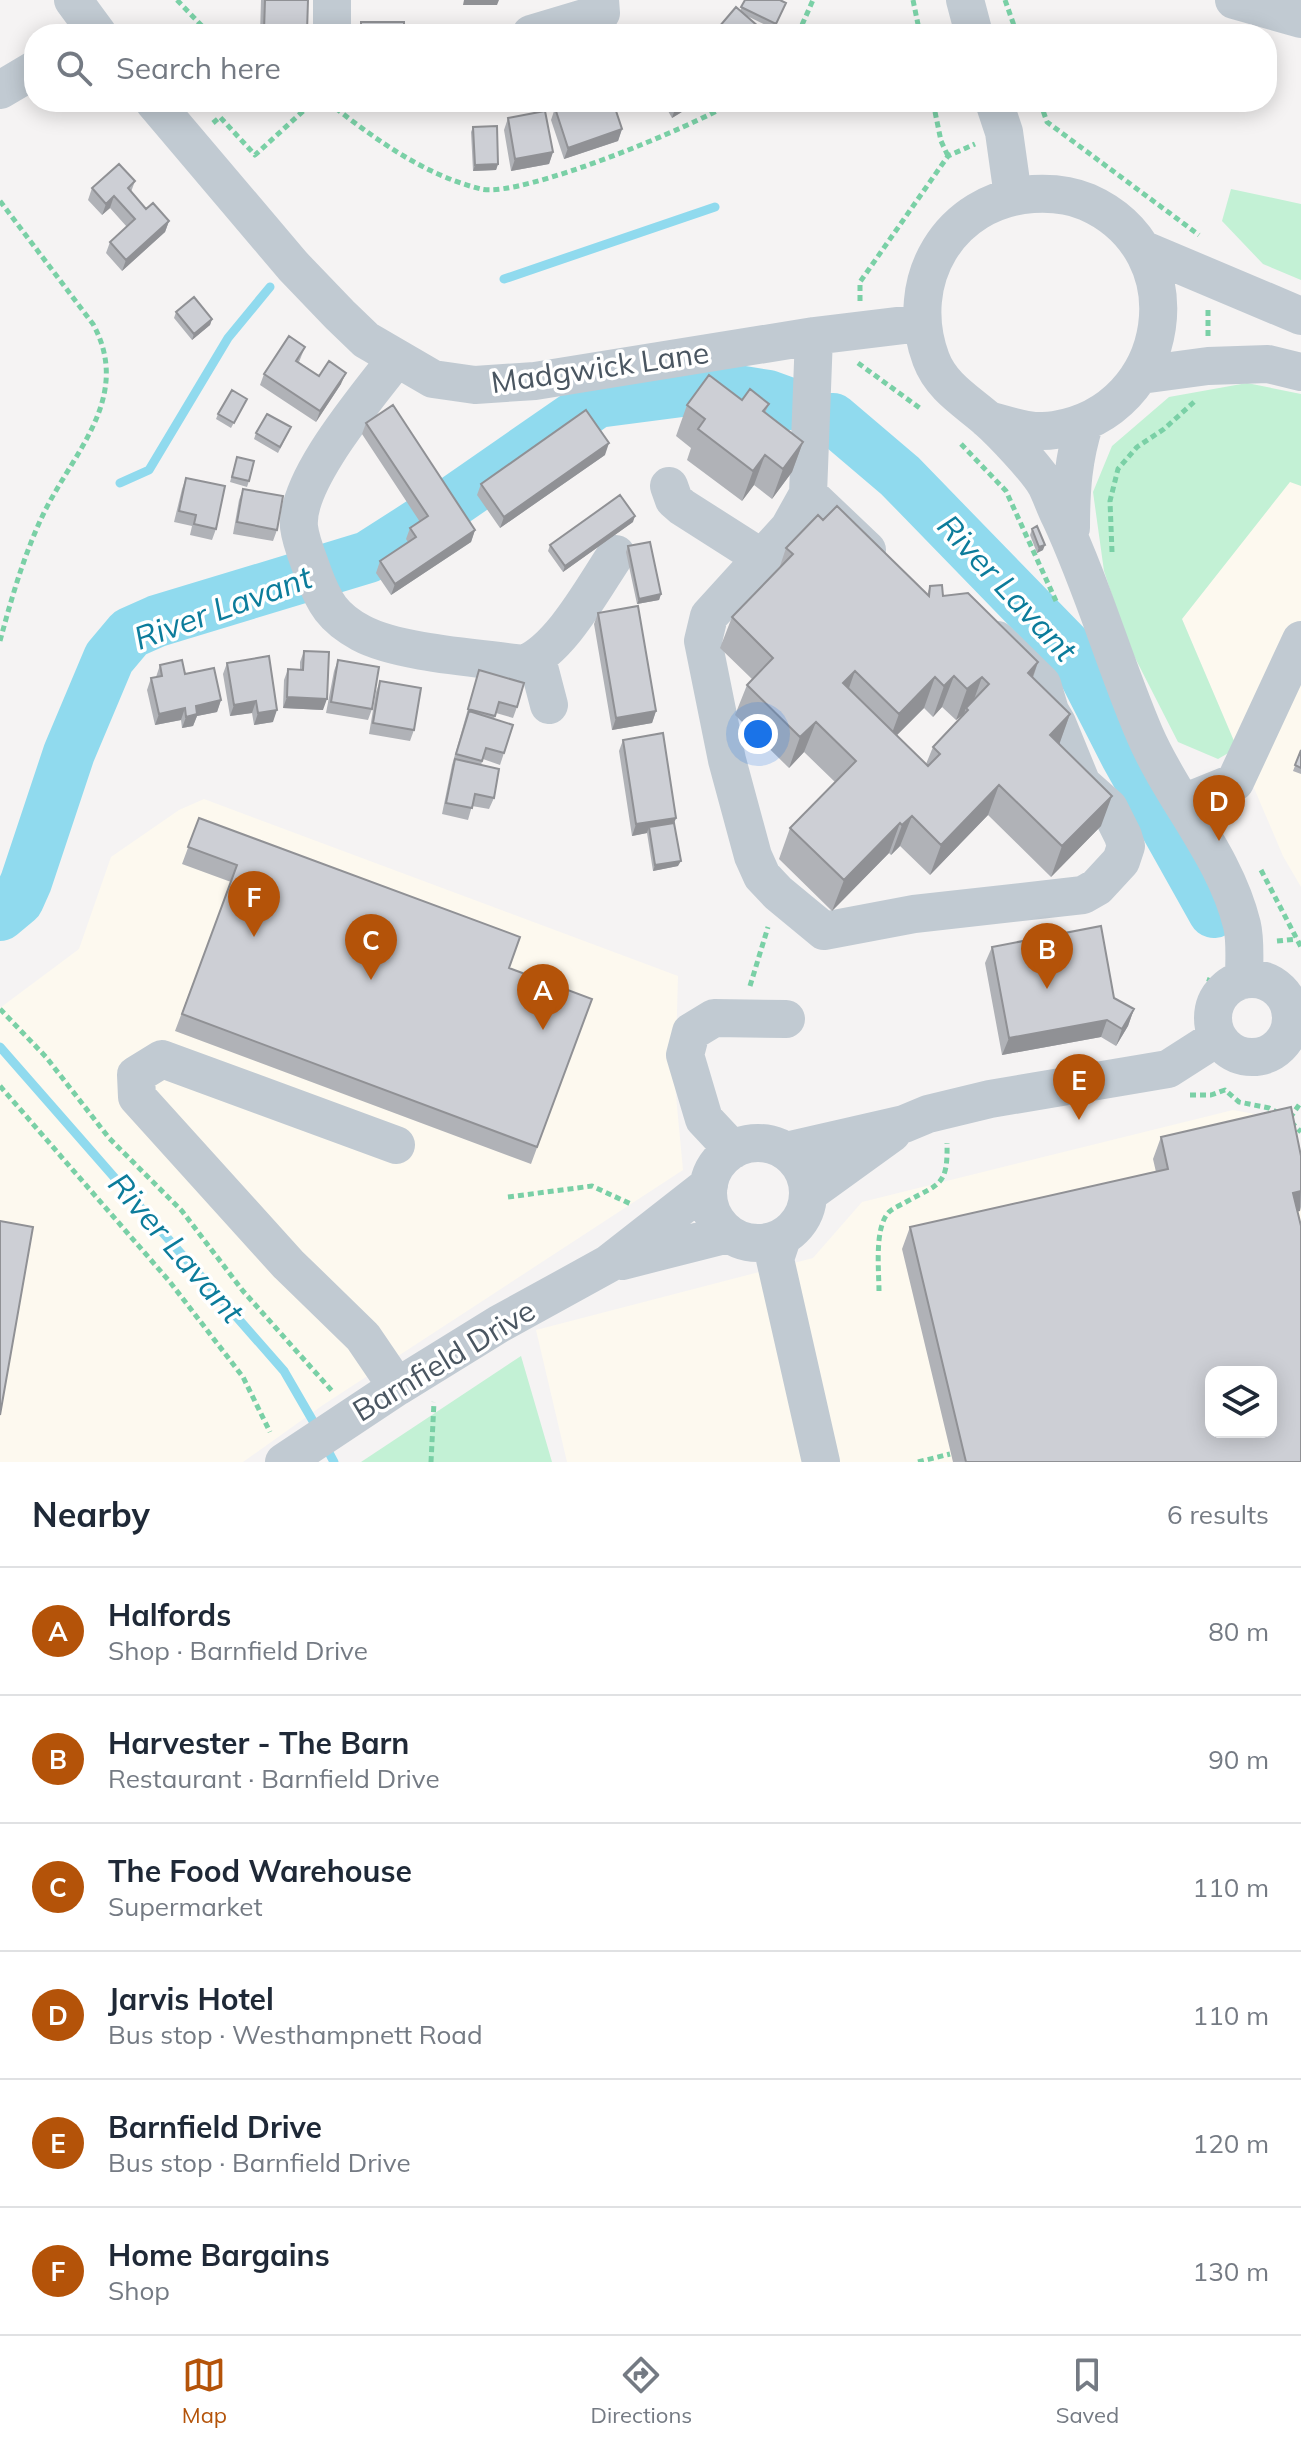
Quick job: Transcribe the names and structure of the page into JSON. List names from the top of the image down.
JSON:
{
  "streets": {
    "street": ["Madgwick Lane", "Barnfield Drive"]
  },
  "water": ["River Lavant"],
  "page": {
    "search": "Search here",
    "pins": [
      "D",
      "F",
      "C",
      "B",
      "A",
      "E"
    ],
    "heading": ["Nearby", "6 results"],
    "list": [
      {
        "mark": "A",
        "name": "Halfords",
        "note": "Shop · Barnfield Drive",
        "value": "80 m"
      },
      {
        "mark": "B",
        "name": "Harvester - The Barn",
        "note": "Restaurant · Barnfield Drive",
        "value": "90 m"
      },
      {
        "mark": "C",
        "name": "The Food Warehouse",
        "note": "Supermarket",
        "value": "110 m"
      },
      {
        "mark": "D",
        "name": "Jarvis Hotel",
        "note": "Bus stop · Westhampnett Road",
        "value": "110 m"
      },
      {
        "mark": "E",
        "name": "Barnfield Drive",
        "note": "Bus stop · Barnfield Drive",
        "value": "120 m"
      },
      {
        "mark": "F",
        "name": "Home Bargains",
        "note": "Shop",
        "value": "130 m"
      }
    ],
    "nav": ["Map", "Directions", "Saved"]
  }
}
